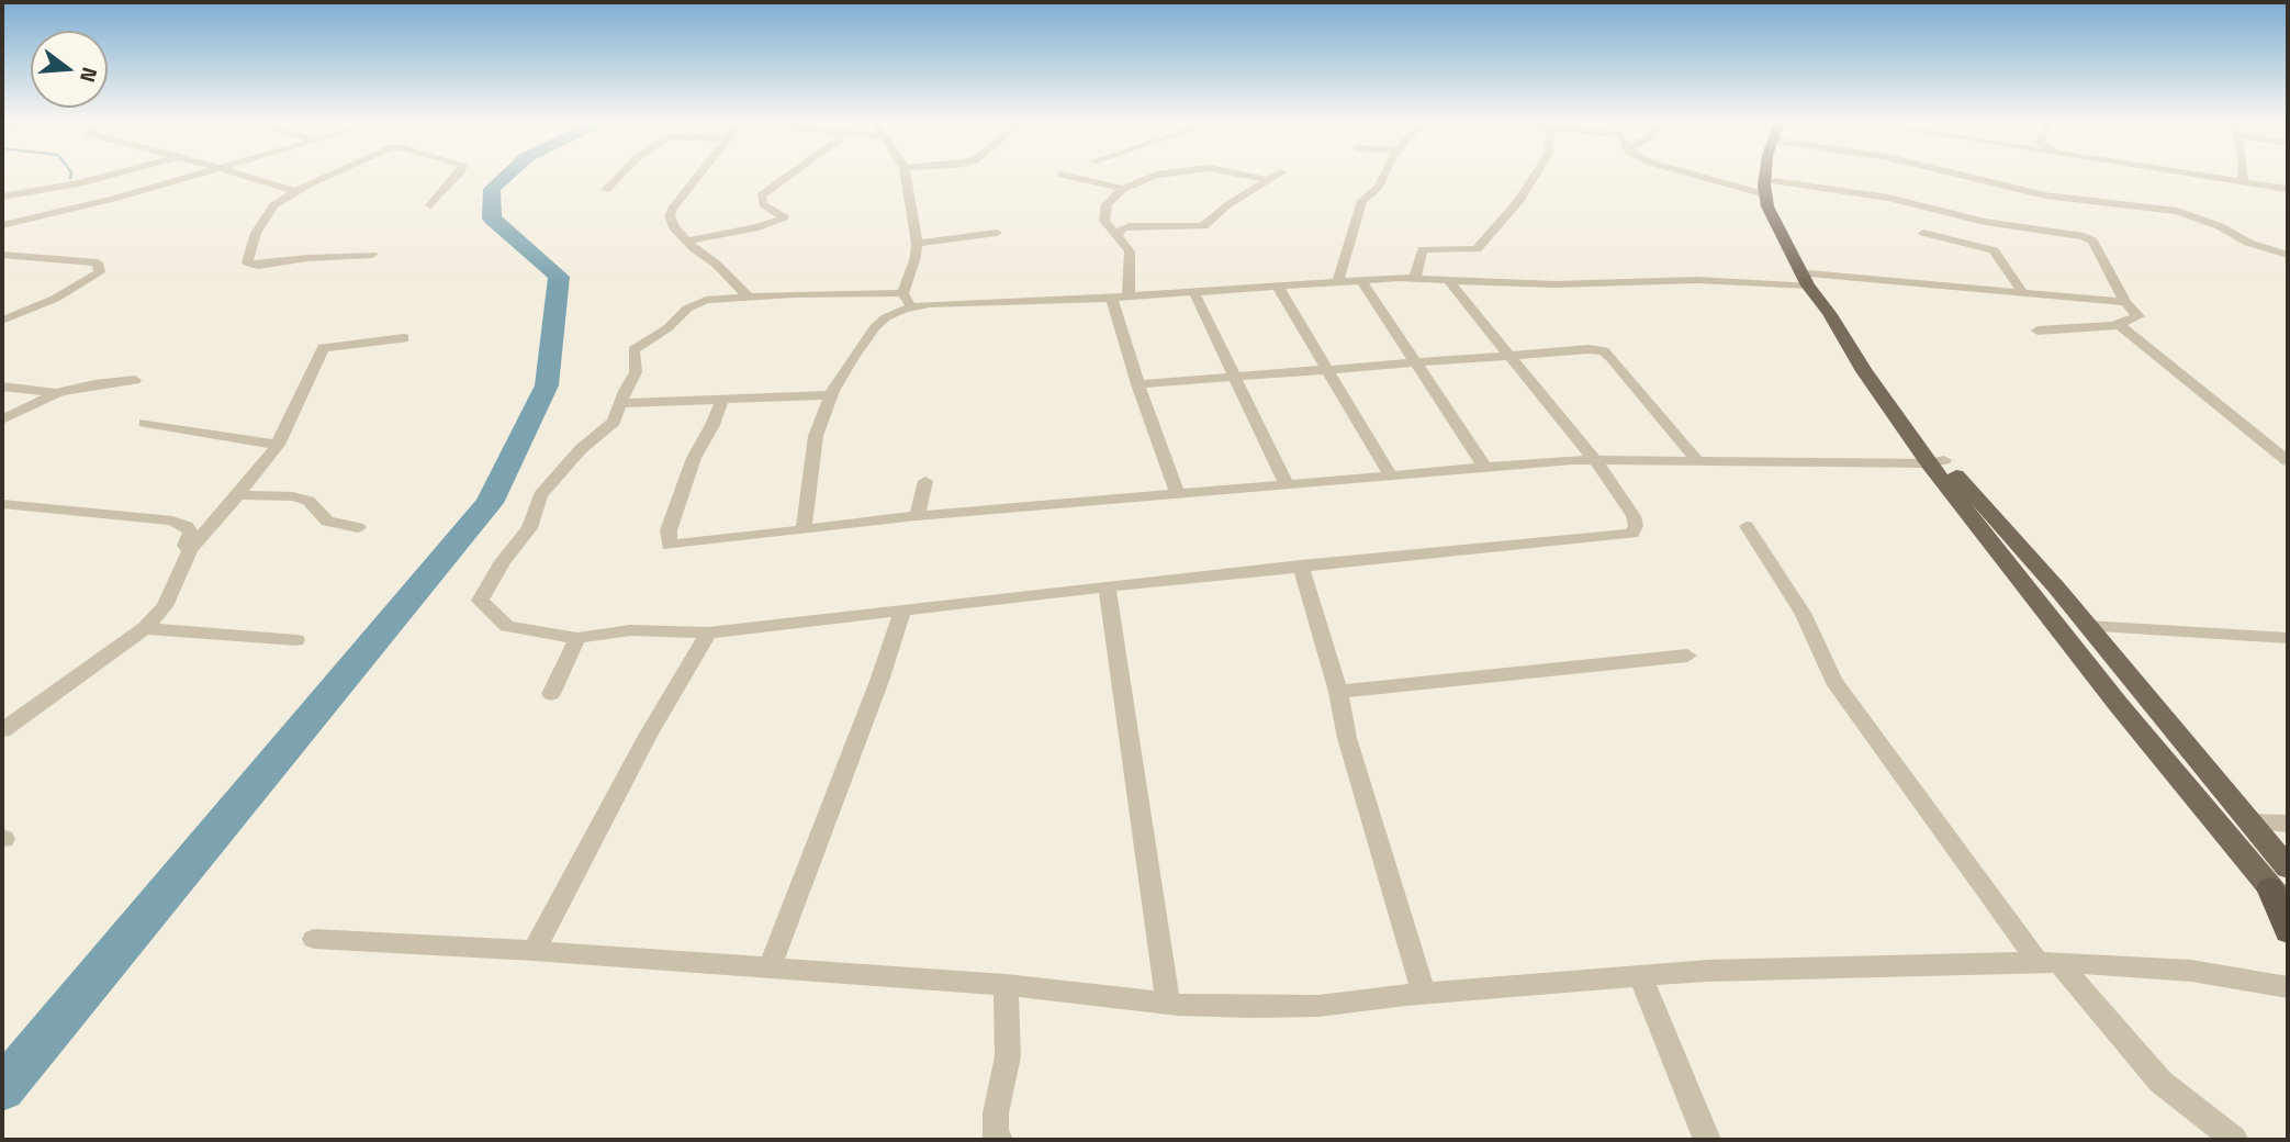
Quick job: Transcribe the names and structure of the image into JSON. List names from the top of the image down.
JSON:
{
  "north": "right"
}
